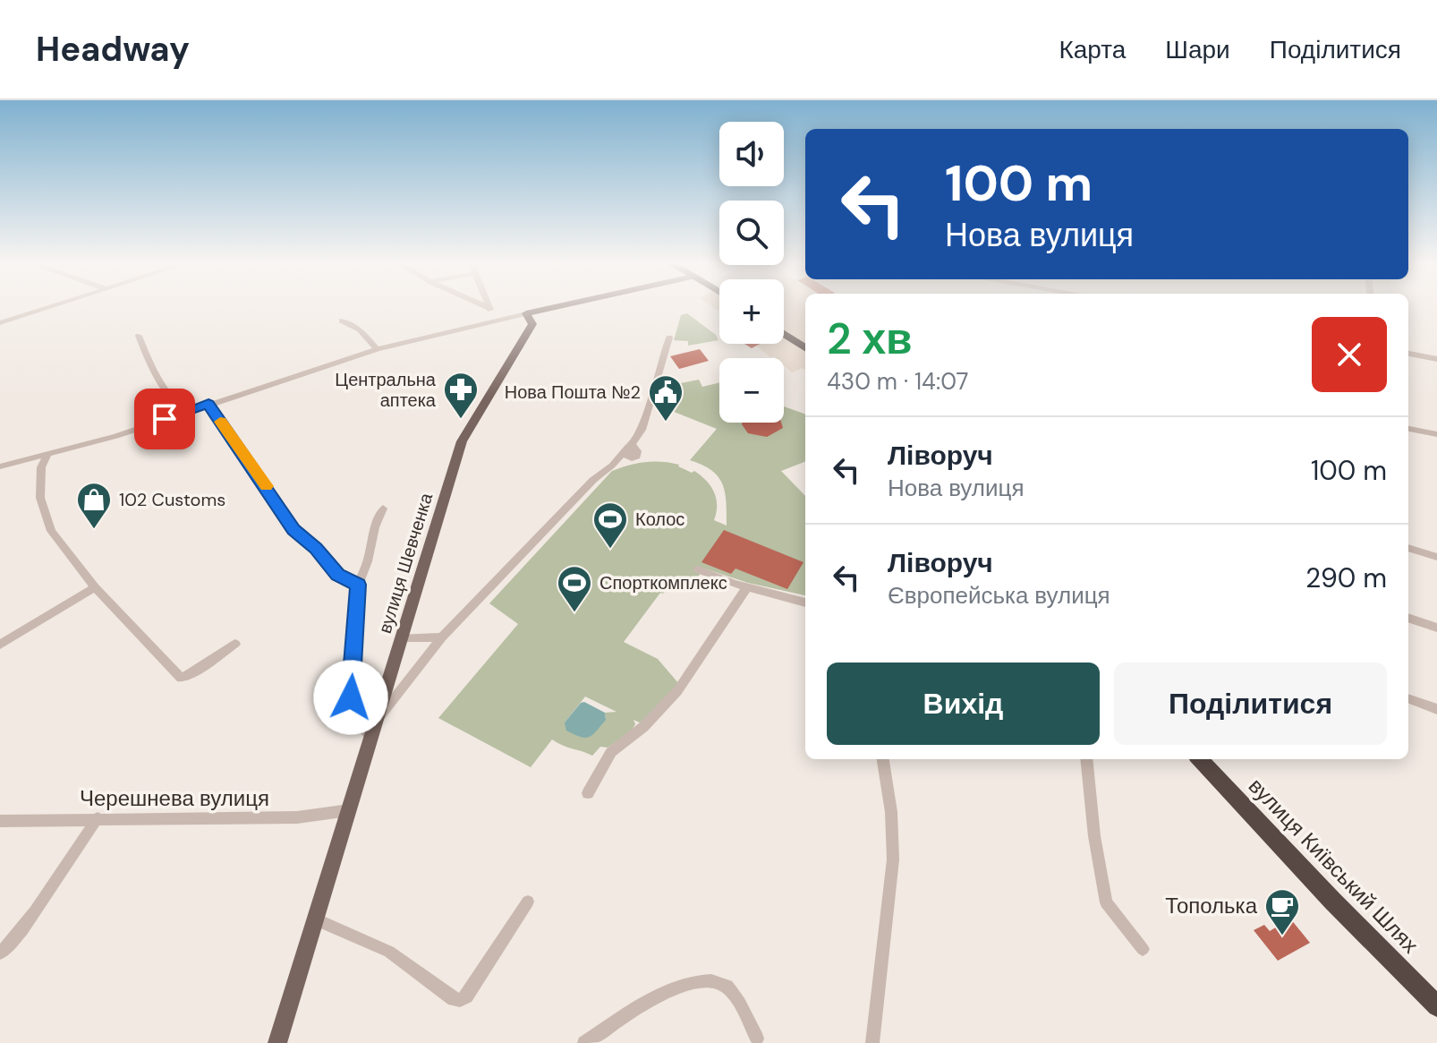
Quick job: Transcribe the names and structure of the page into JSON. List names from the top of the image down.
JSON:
{
  "streets": {
    "highway": ["вулиця Київський Шлях"],
    "main road": ["вулиця Шевченка"],
    "street": ["Черешнева вулиця"]
  },
  "crossings": [
    ["вулиця Шевченка", "Черешнева вулиця"]
  ],
  "places": {
    "pharmacy": ["Центральна аптека"],
    "public building": ["Нова Пошта №2"],
    "shop": ["102 Customs"],
    "sports": ["Колос", "Спорткомплекс"],
    "cafe": ["Тополька"]
  },
  "page": {
    "header": "Headway",
    "nav": ["Карта", "Шари", "Поділитися"],
    "map_buttons": ["+", "−"],
    "turn": ["100 m", "Нова вулиця"],
    "heading": ["2 хв", "430 m · 14:07"],
    "list": [
      {
        "name": "Ліворуч",
        "note": "Нова вулиця",
        "value": "100 m"
      },
      {
        "name": "Ліворуч",
        "note": "Європейська вулиця",
        "value": "290 m"
      }
    ],
    "buttons": ["Вихід", "Поділитися"]
  }
}
